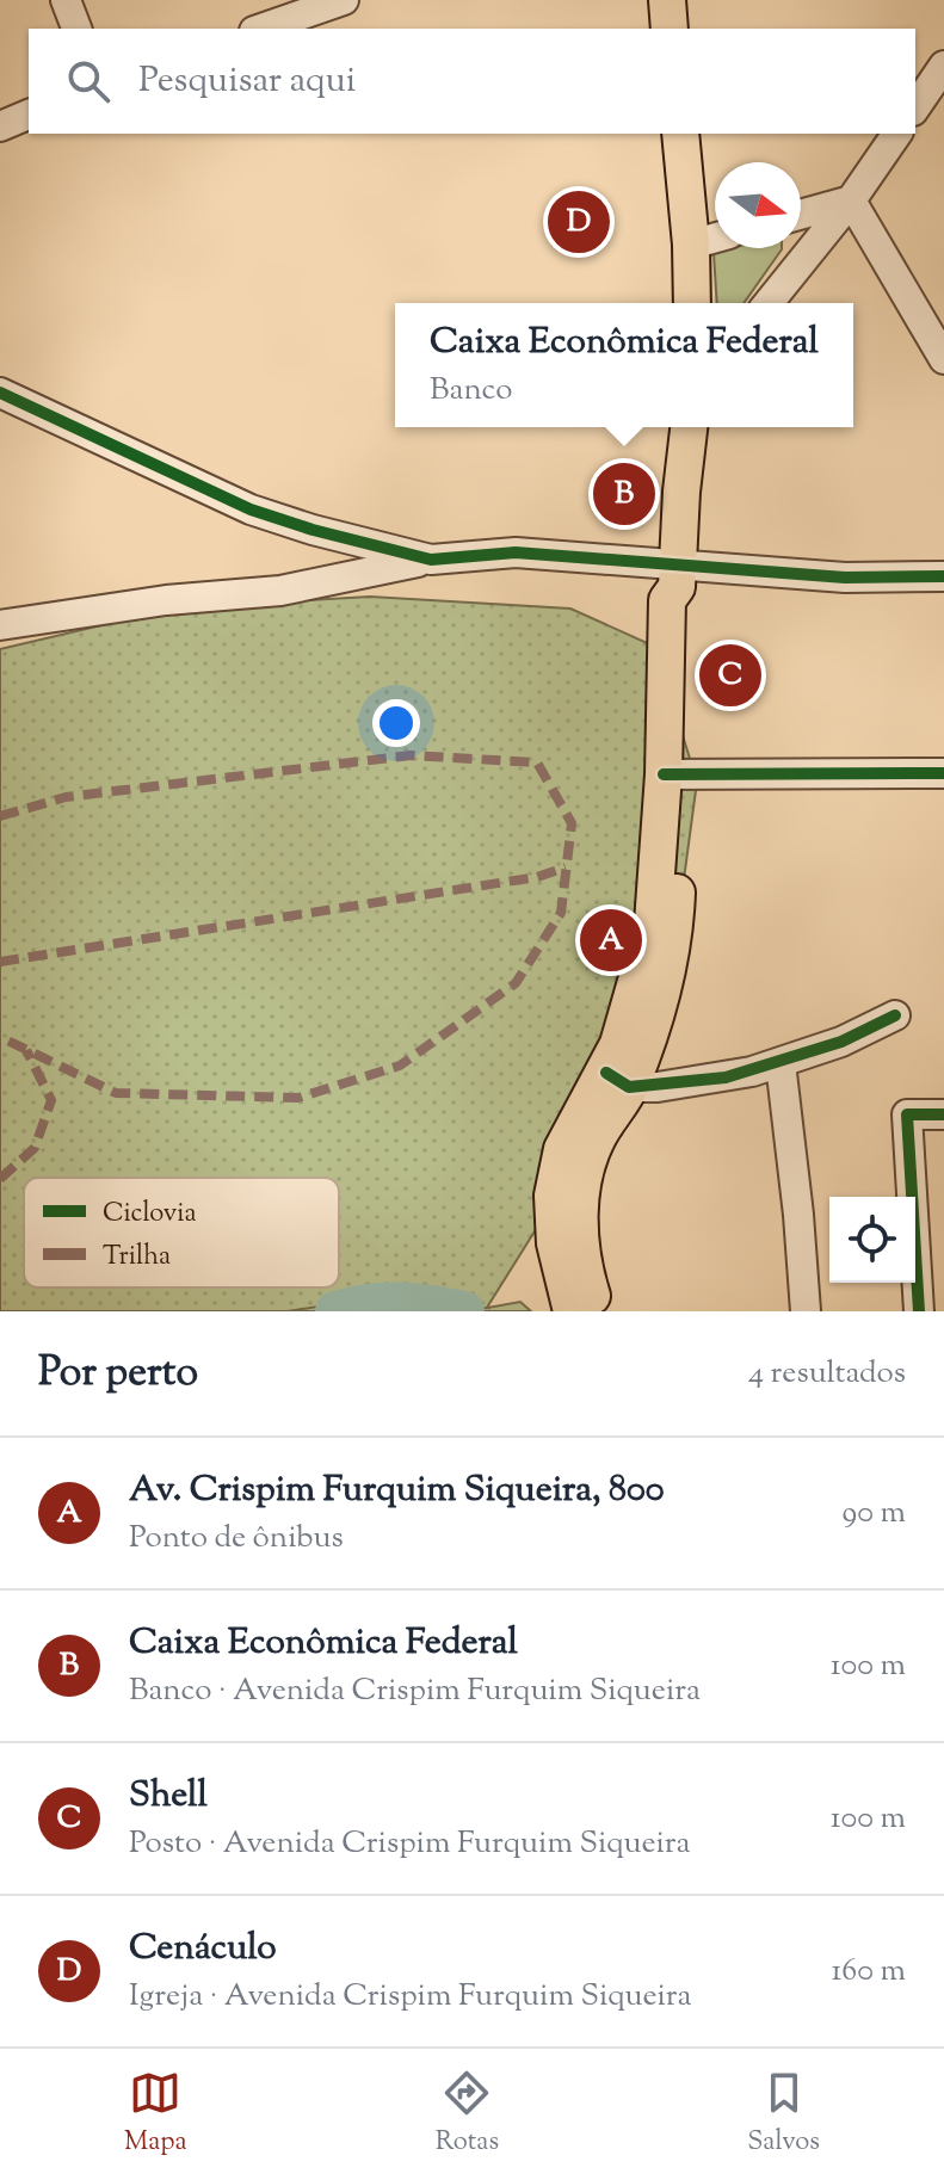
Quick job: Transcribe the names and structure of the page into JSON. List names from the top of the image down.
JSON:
{
  "legend": ["Ciclovia", "Trilha"],
  "north": "right",
  "page": {
    "search": "Pesquisar aqui",
    "pins": [
      "D",
      "B",
      "C",
      "A"
    ],
    "popup": ["Caixa Econômica Federal", "Banco"],
    "heading": ["Por perto", "4 resultados"],
    "list": [
      {
        "mark": "A",
        "name": "Av. Crispim Furquim Siqueira, 800",
        "note": "Ponto de ônibus",
        "value": "90 m"
      },
      {
        "mark": "B",
        "name": "Caixa Econômica Federal",
        "note": "Banco · Avenida Crispim Furquim Siqueira",
        "value": "100 m"
      },
      {
        "mark": "C",
        "name": "Shell",
        "note": "Posto · Avenida Crispim Furquim Siqueira",
        "value": "100 m"
      },
      {
        "mark": "D",
        "name": "Cenáculo",
        "note": "Igreja · Avenida Crispim Furquim Siqueira",
        "value": "160 m"
      }
    ],
    "nav": ["Mapa", "Rotas", "Salvos"]
  }
}
